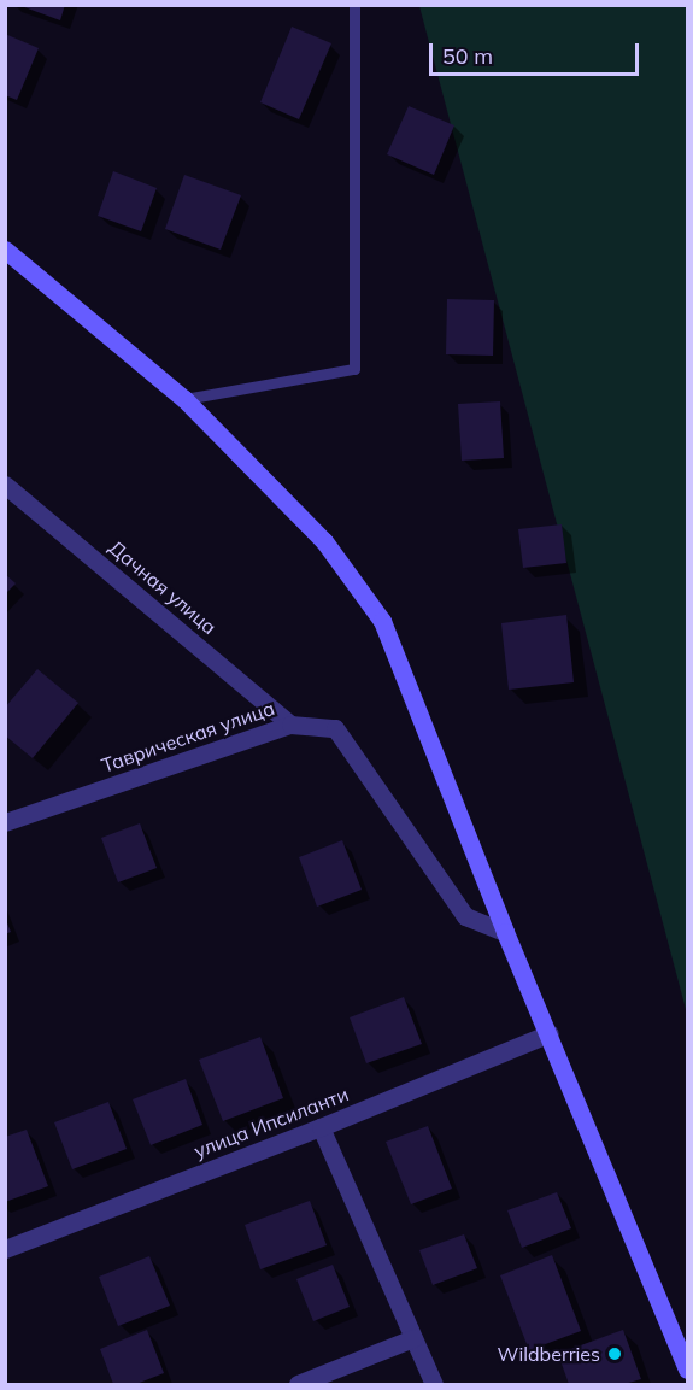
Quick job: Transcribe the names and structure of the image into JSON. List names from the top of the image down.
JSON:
{
  "streets": {
    "street": ["Дачная улица", "Таврическая улица", "улица Ипсиланти"]
  },
  "crossings": [
    ["Дачная улица", "Таврическая улица"]
  ],
  "places": ["Wildberries"],
  "scale_bar": "50 m"
}
